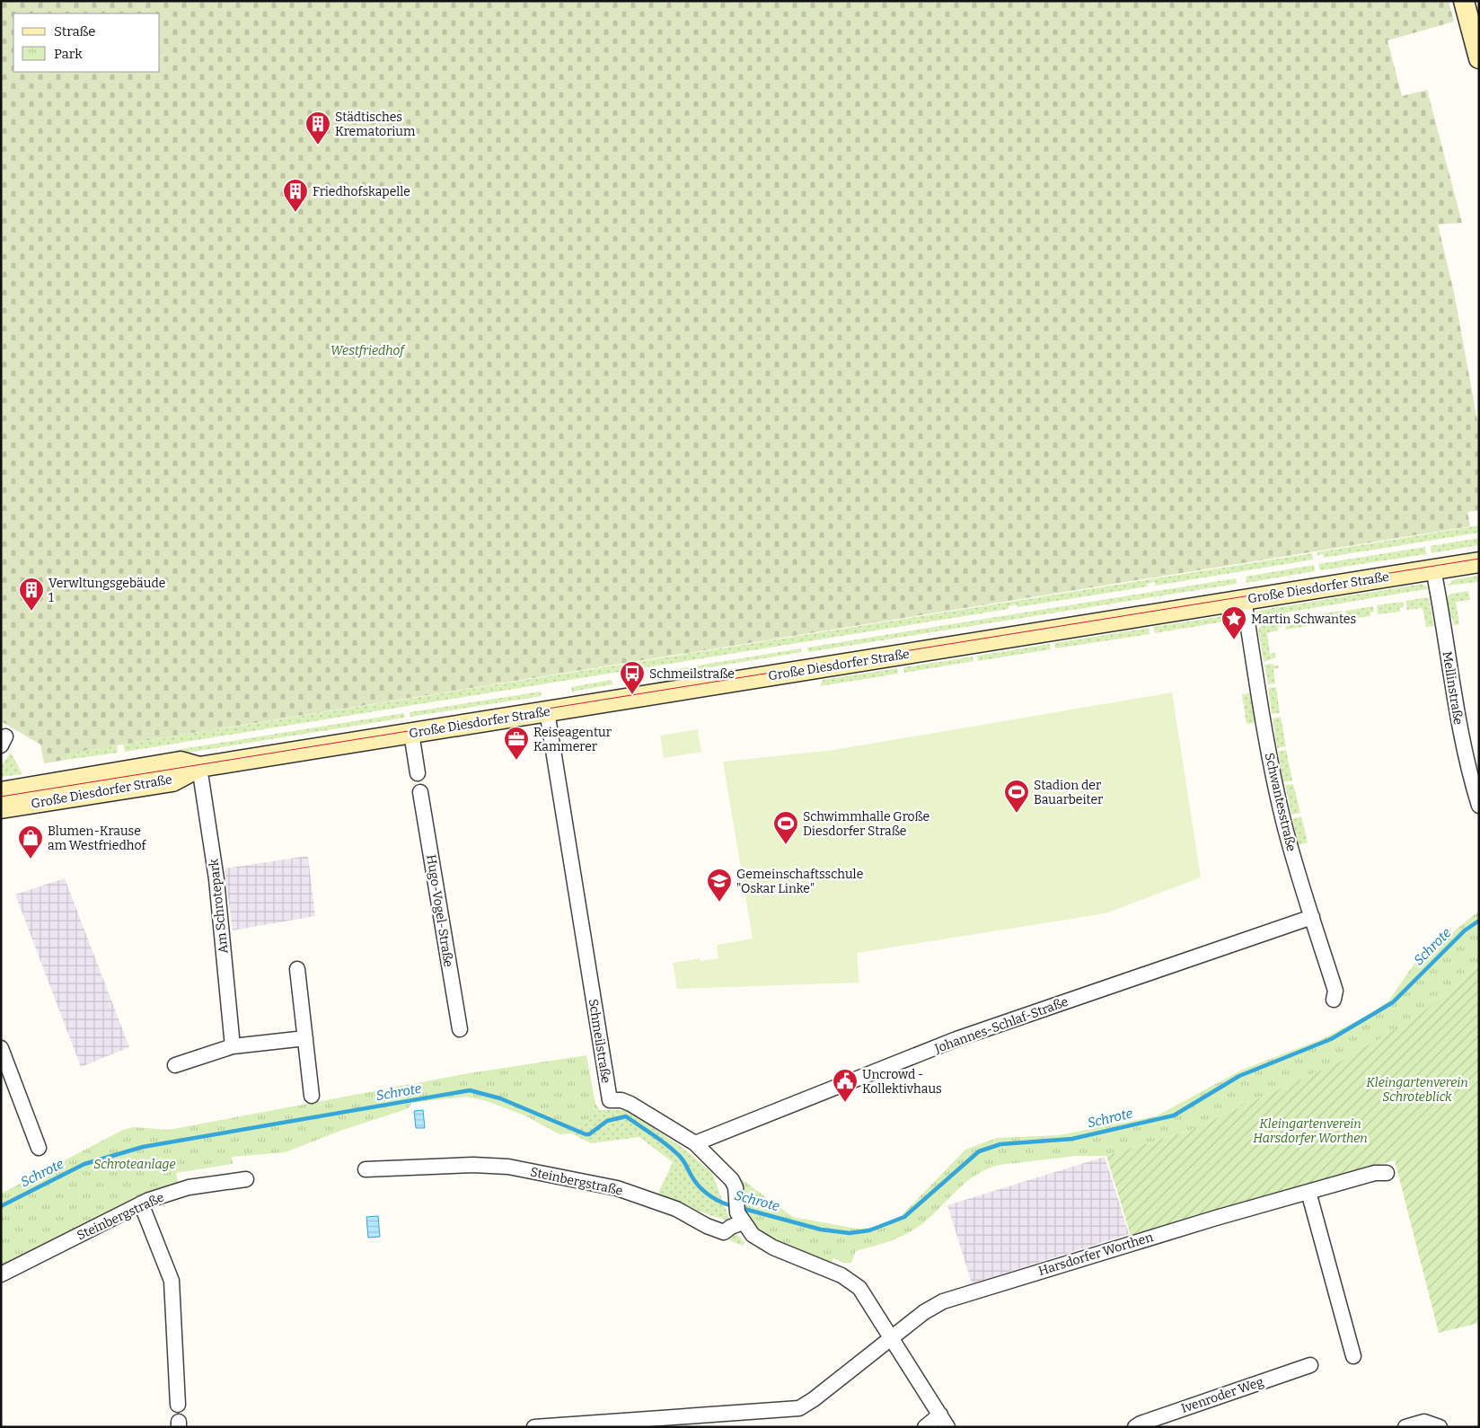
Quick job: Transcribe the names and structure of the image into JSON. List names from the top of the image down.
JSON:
{
  "streets": {
    "main road": ["Große Diesdorfer Straße"],
    "street": [
      "Mellinstraße",
      "Schwantesstraße",
      "Am Schrotepark",
      "Hugo-Vogel-Straße",
      "Johannes-Schlaf-Straße",
      "Schmeilstraße",
      "Steinbergstraße",
      "Harsdorfer Worthen",
      "Ivenroder Weg"
    ]
  },
  "crossings": [
    ["Große Diesdorfer Straße", "Mellinstraße"],
    ["Große Diesdorfer Straße", "Schwantesstraße"],
    ["Große Diesdorfer Straße", "Am Schrotepark"],
    ["Große Diesdorfer Straße", "Schmeilstraße"],
    ["Schwantesstraße", "Johannes-Schlaf-Straße"],
    ["Johannes-Schlaf-Straße", "Schmeilstraße"],
    ["Schmeilstraße", "Steinbergstraße"]
  ],
  "water": ["Schrote"],
  "parks": [
    "Westfriedhof",
    "Kleingartenverein Schroteblick",
    "Kleingartenverein Harsdorfer Worthen",
    "Schroteanlage"
  ],
  "places": {
    "building": ["Städtisches Krematorium", "Friedhofskapelle", "Verwltungsgebäude 1"],
    "place": ["Martin Schwantes"],
    "bus stop": ["Schmeilstraße"],
    "office": ["Reiseagentur Kammerer"],
    "sports": ["Stadion der Bauarbeiter", "Schwimmhalle Große Diesdorfer Straße"],
    "shop": ["Blumen-Krause am Westfriedhof"],
    "school or university": ["Gemeinschaftsschule \"Oskar Linke\""],
    "public building": ["Uncrowd - Kollektivhaus"]
  },
  "legend": ["Straße", "Park"]
}
